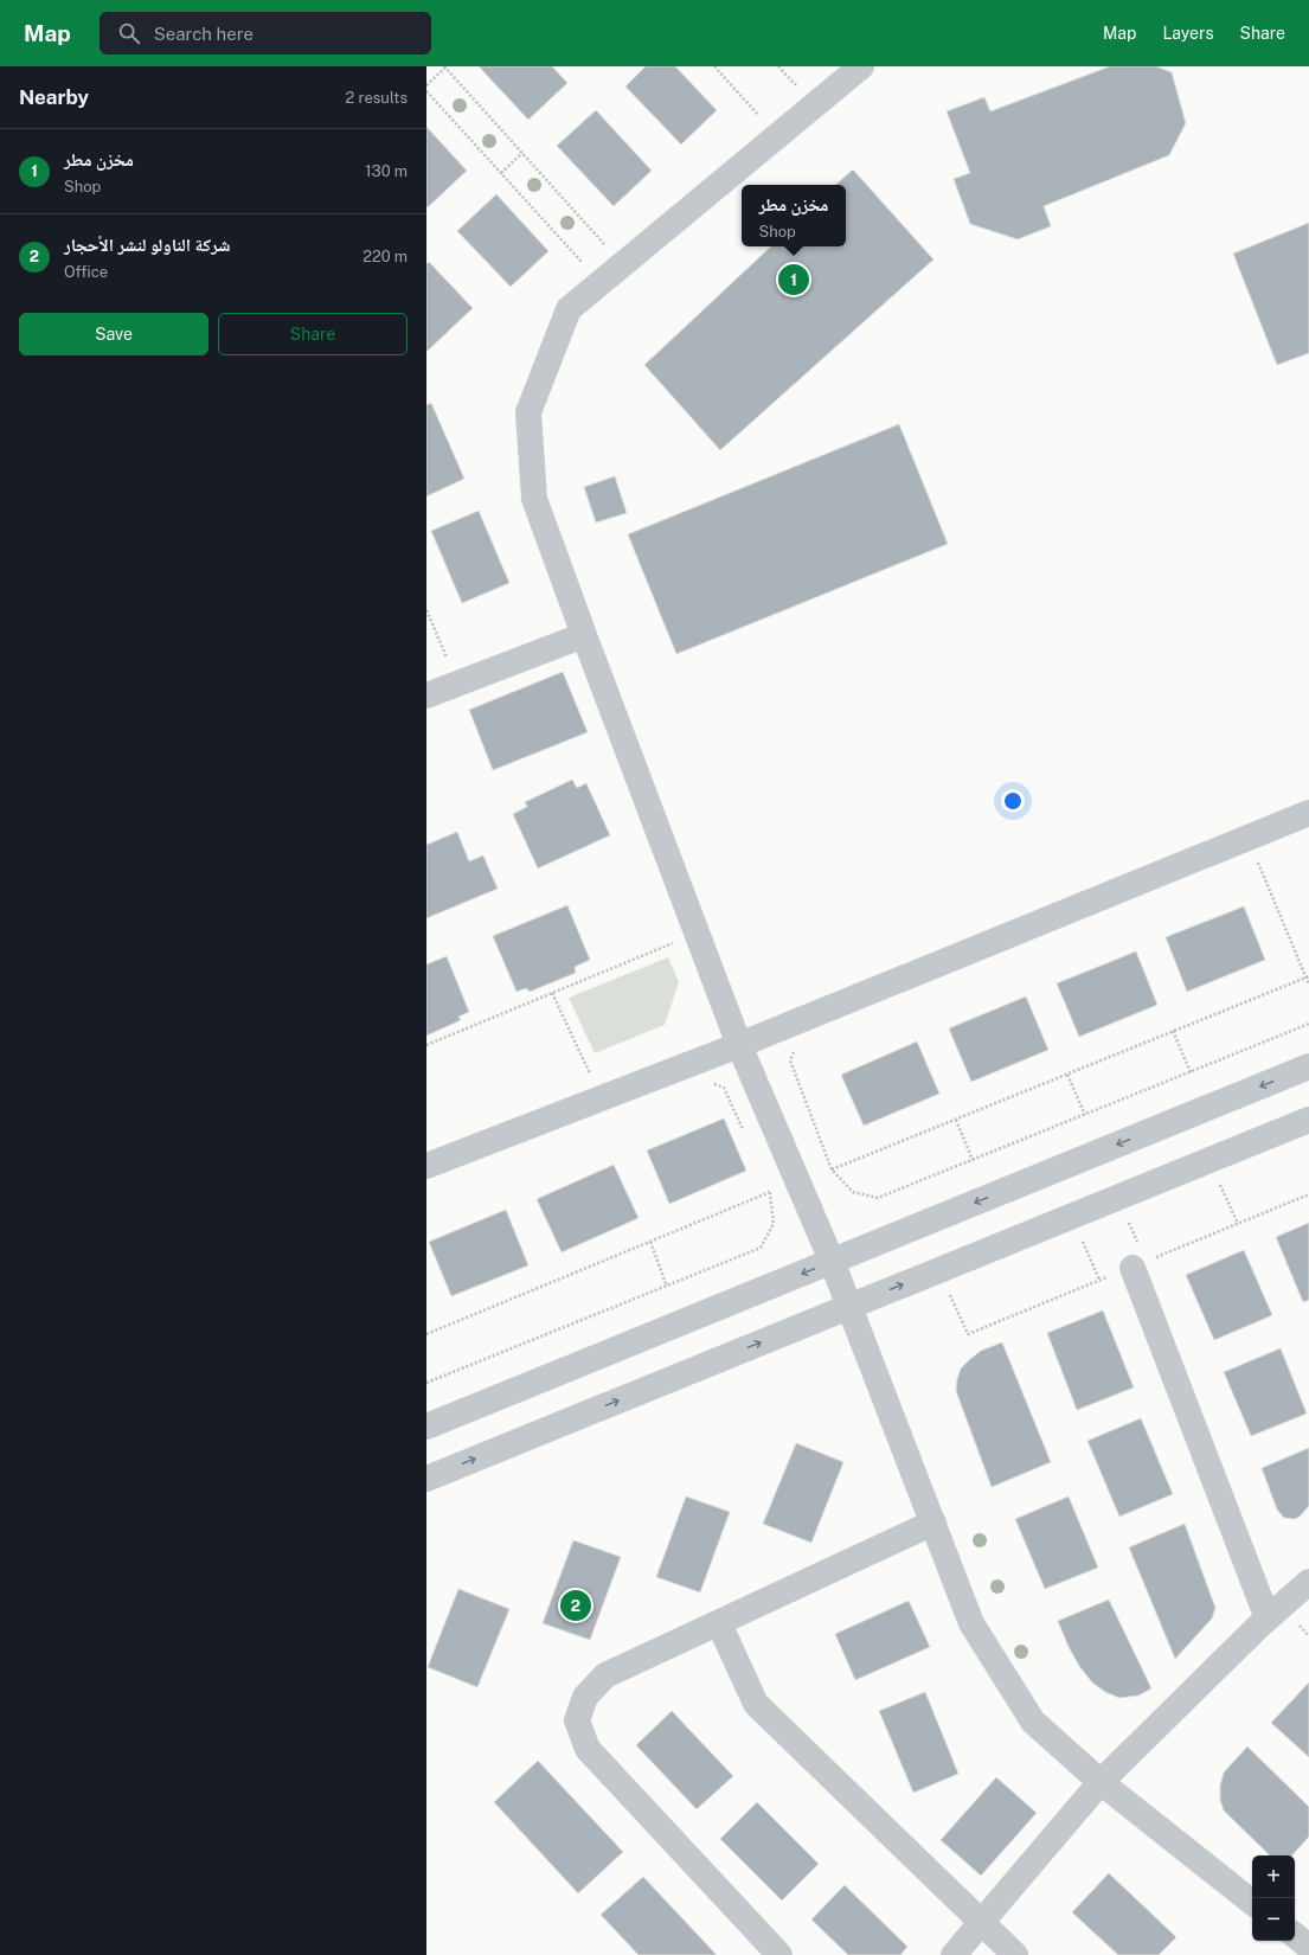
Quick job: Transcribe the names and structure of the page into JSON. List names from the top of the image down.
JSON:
{
  "page": {
    "header": "Map",
    "search": "Search here",
    "nav": ["Map", "Layers", "Share"],
    "heading": ["Nearby", "2 results"],
    "list": [
      {
        "mark": "1",
        "name": "مخزن مطر",
        "note": "Shop",
        "value": "130 m"
      },
      {
        "mark": "2",
        "name": "شركة الناولو لنشر الأحجار",
        "note": "Office",
        "value": "220 m"
      }
    ],
    "popup": ["مخزن مطر", "Shop"],
    "pins": ["1", "2"],
    "buttons": ["Save", "Share"],
    "map_buttons": ["+", "−"]
  }
}
